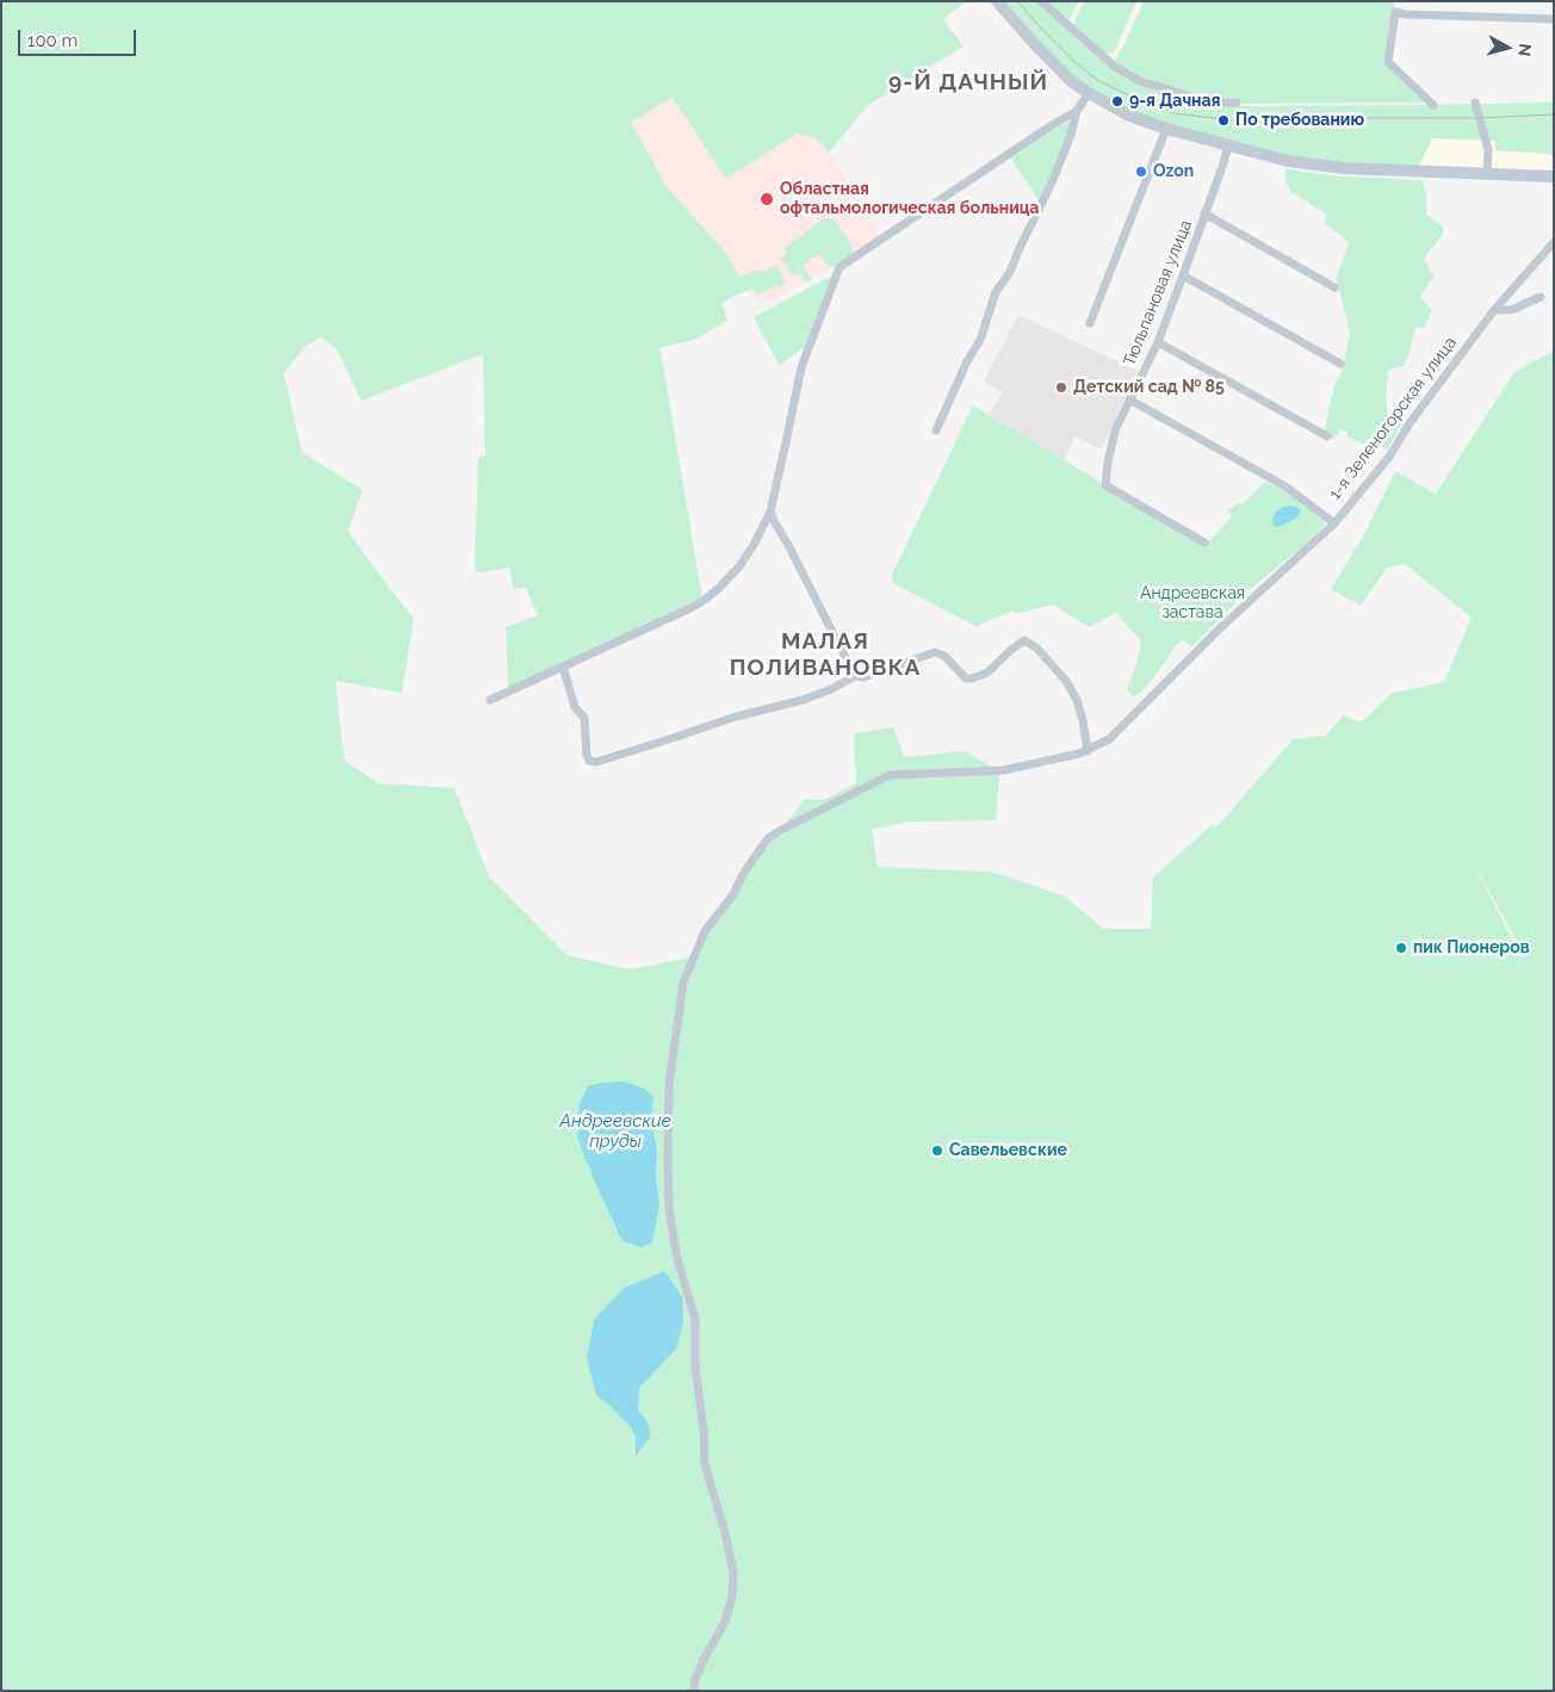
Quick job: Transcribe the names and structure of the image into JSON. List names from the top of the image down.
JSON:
{
  "streets": {
    "street": ["Тюльпановая улица", "1-я Зеленогорская улица"]
  },
  "districts": ["9-Й ДАЧНЫЙ", "МАЛАЯ ПОЛИВАНОВКА"],
  "water": ["Андреевские пруды"],
  "parks": ["Андреевская застава"],
  "places": [
    "9-я Дачная",
    "По требованию",
    "Ozon",
    "Областная офтальмологическая больница",
    "Детский сад № 85",
    "пик Пионеров",
    "Савельевские"
  ],
  "scale_bar": "100 m",
  "north": "right"
}
